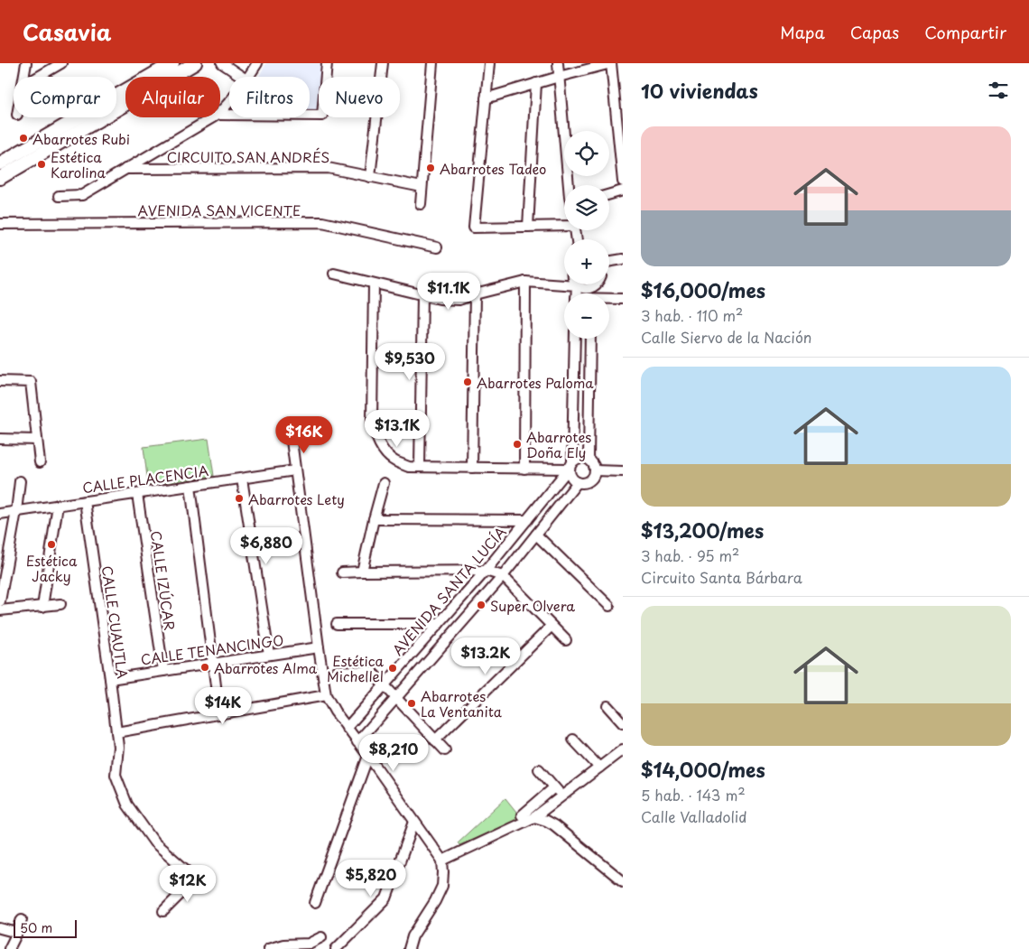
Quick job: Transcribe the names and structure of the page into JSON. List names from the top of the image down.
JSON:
{
  "streets": {
    "street": [
      "CIRCUITO SAN ANDRÉS",
      "AVENIDA SAN VICENTE",
      "CALLE PLACENCIA",
      "CALLE IZÚCAR",
      "AVENIDA SANTA LUCÍA",
      "CALLE CUAUTLA",
      "CALLE TENANCINGO"
    ]
  },
  "crossings": [
    ["CALLE PLACENCIA", "CALLE IZÚCAR"],
    ["CALLE PLACENCIA", "CALLE CUAUTLA"],
    ["CALLE IZÚCAR", "CALLE TENANCINGO"],
    ["CALLE CUAUTLA", "CALLE TENANCINGO"]
  ],
  "places": [
    "Abarrotes Rubi",
    "Estética Karolina",
    "Abarrotes Tadeo",
    "Abarrotes Paloma",
    "Abarrotes Doña Ely",
    "Abarrotes Lety",
    "Estética Jacky",
    "Super Olvera",
    "Abarrotes Alma",
    "Estética Michellel",
    "Abarrotes La Ventanita"
  ],
  "scale_bar": "50 m",
  "page": {
    "header": "Casavia",
    "nav": ["Mapa", "Capas", "Compartir"],
    "heading": "10 viviendas",
    "chip": [
      "Comprar",
      "Alquilar",
      "Filtros",
      "Nuevo"
    ],
    "list": [
      {
        "name": "$16,000/mes",
        "note": "3 hab. · 110 m² · Calle Siervo de la Nación"
      },
      {
        "name": "$13,200/mes",
        "note": "3 hab. · 95 m² · Circuito Santa Bárbara"
      },
      {
        "name": "$14,000/mes",
        "note": "5 hab. · 143 m² · Calle Valladolid"
      }
    ],
    "map_buttons": ["+", "−"],
    "price": [
      "$11.1K",
      "$9,530",
      "$13.1K",
      "$16K",
      "$6,880",
      "$13.2K",
      "$14K",
      "$8,210",
      "$5,820",
      "$12K"
    ],
    "scale": "50 m"
  }
}
